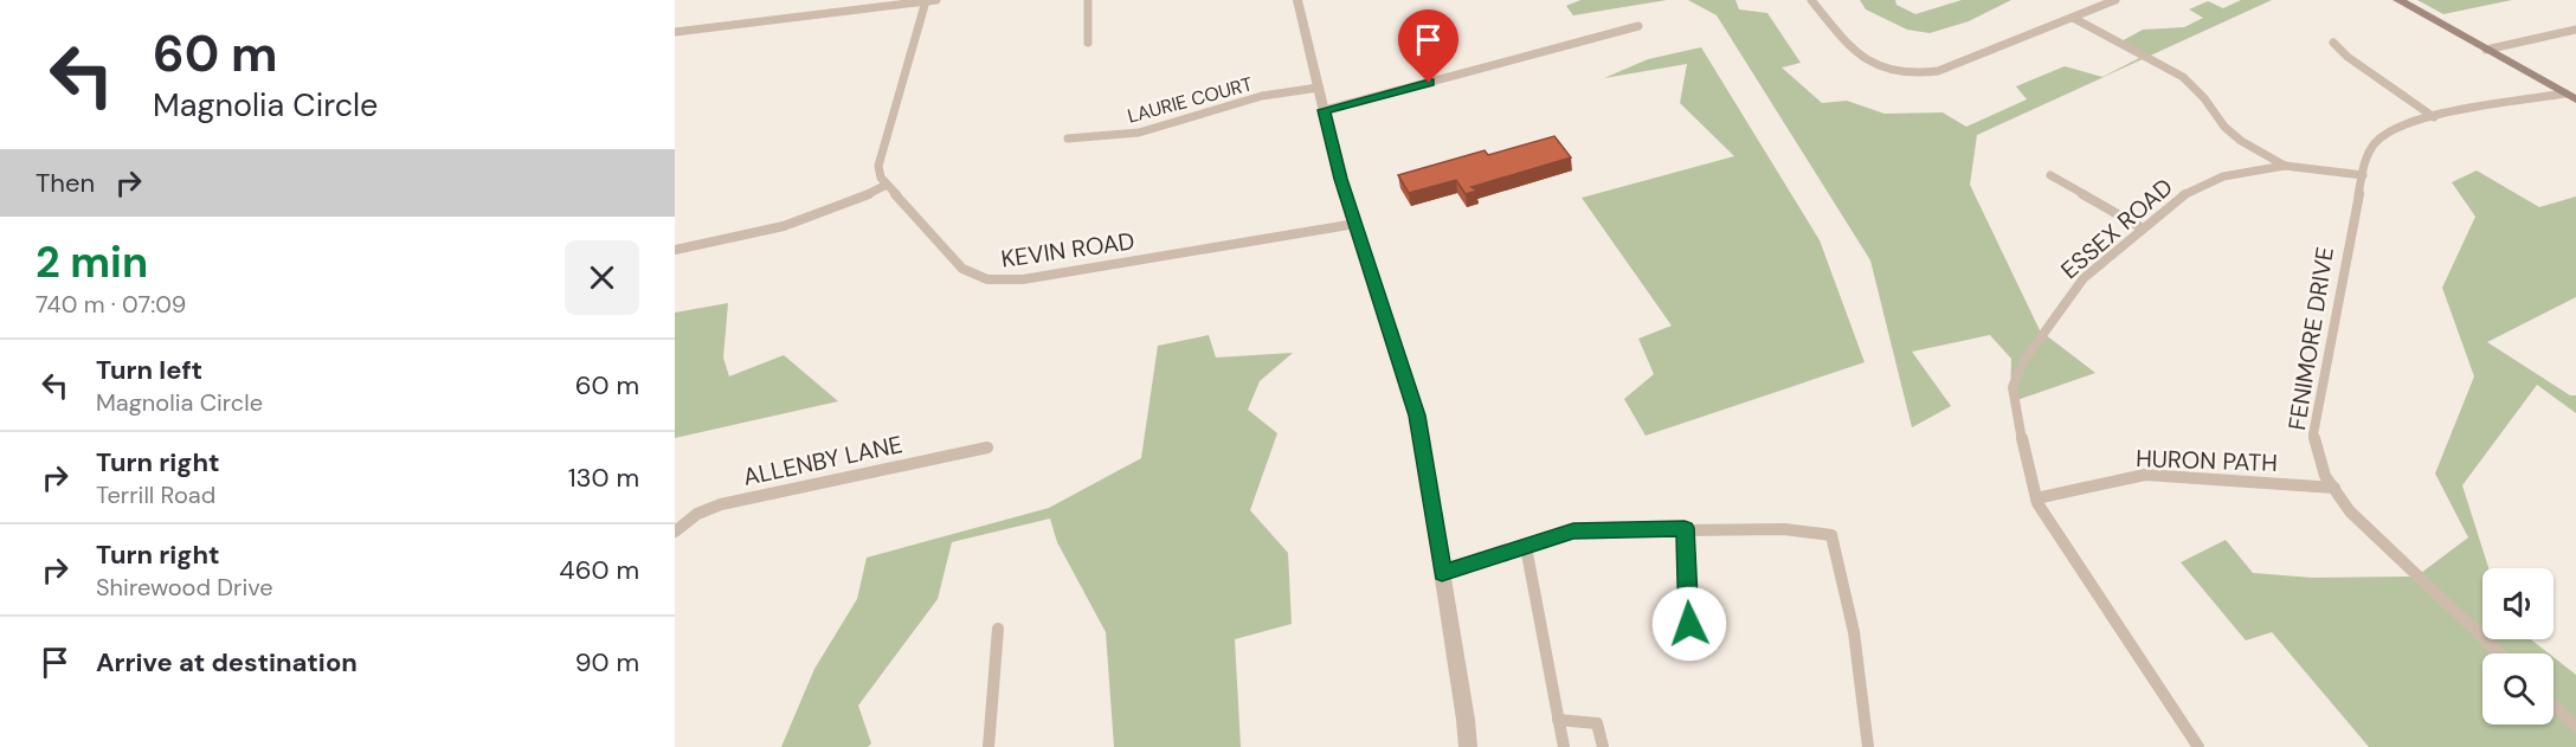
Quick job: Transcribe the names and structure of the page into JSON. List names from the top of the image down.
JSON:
{
  "streets": {
    "street": [
      "LAURIE COURT",
      "ESSEX ROAD",
      "KEVIN ROAD",
      "FENIMORE DRIVE",
      "ALLENBY LANE",
      "HURON PATH"
    ]
  },
  "crossings": [
    ["ESSEX ROAD", "FENIMORE DRIVE"],
    ["ESSEX ROAD", "HURON PATH"],
    ["FENIMORE DRIVE", "HURON PATH"]
  ],
  "page": {
    "turn": ["60 m", "Magnolia Circle"],
    "then": "Then",
    "heading": ["2 min", "740 m · 07:09"],
    "list": [
      {
        "name": "Turn left",
        "note": "Magnolia Circle",
        "value": "60 m"
      },
      {
        "name": "Turn right",
        "note": "Terrill Road",
        "value": "130 m"
      },
      {
        "name": "Turn right",
        "note": "Shirewood Drive",
        "value": "460 m"
      },
      {
        "name": "Arrive at destination",
        "value": "90 m"
      }
    ]
  }
}
